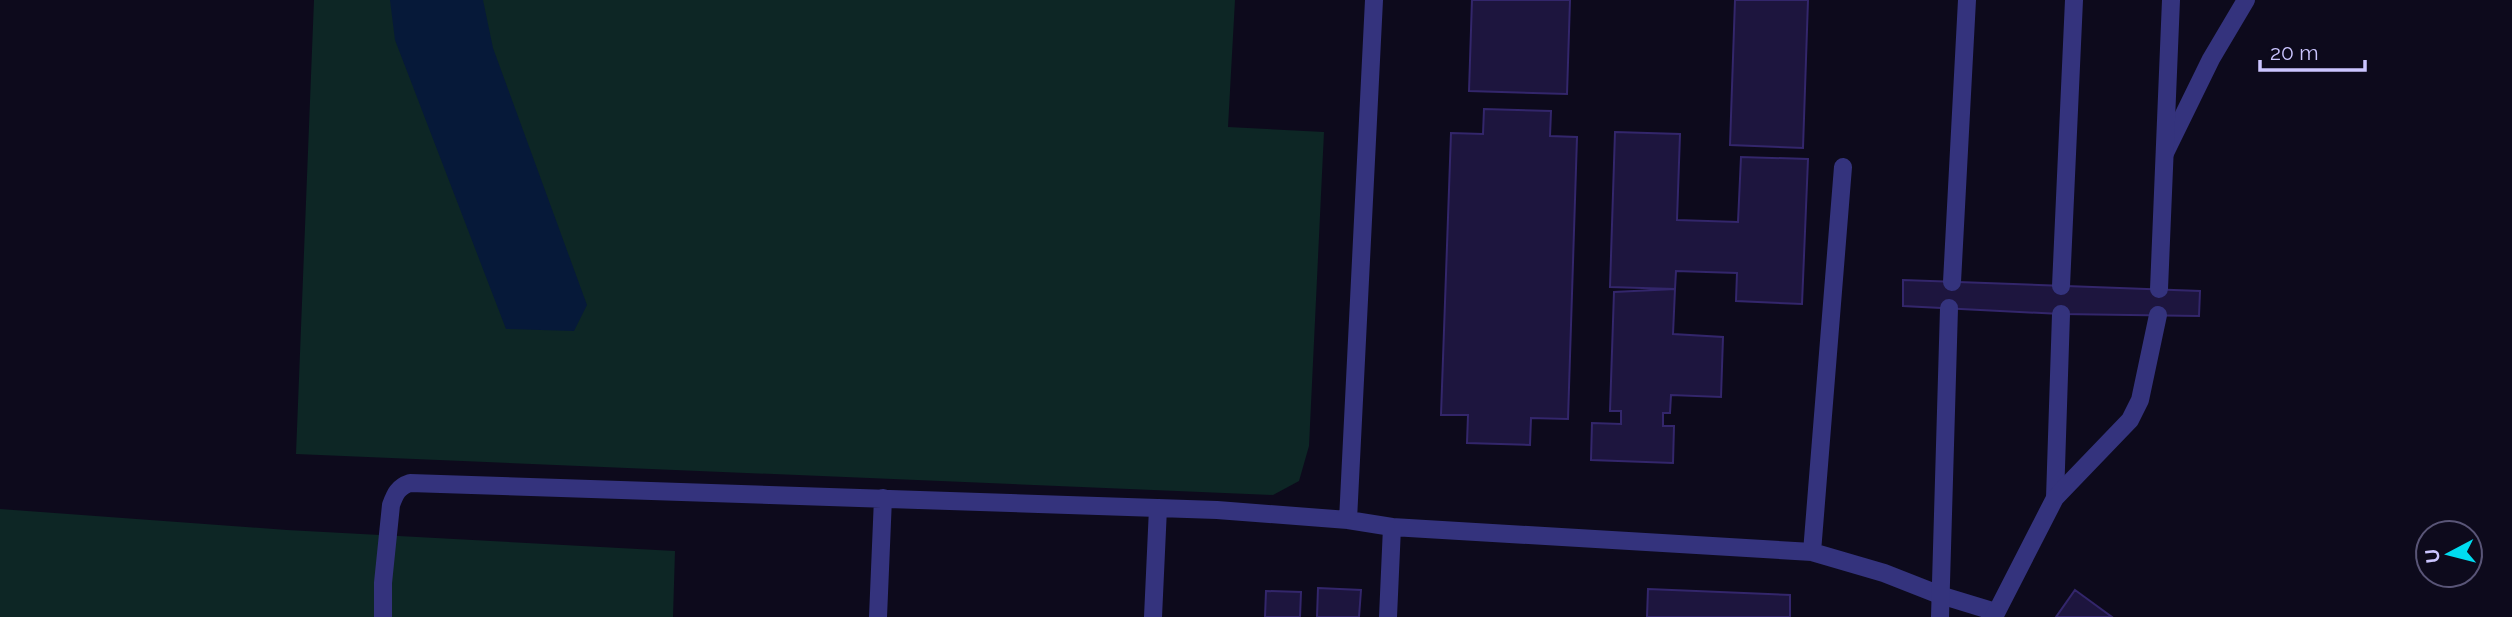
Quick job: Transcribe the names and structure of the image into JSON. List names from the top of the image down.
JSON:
{
  "scale_bar": "20 m",
  "north": "left"
}
